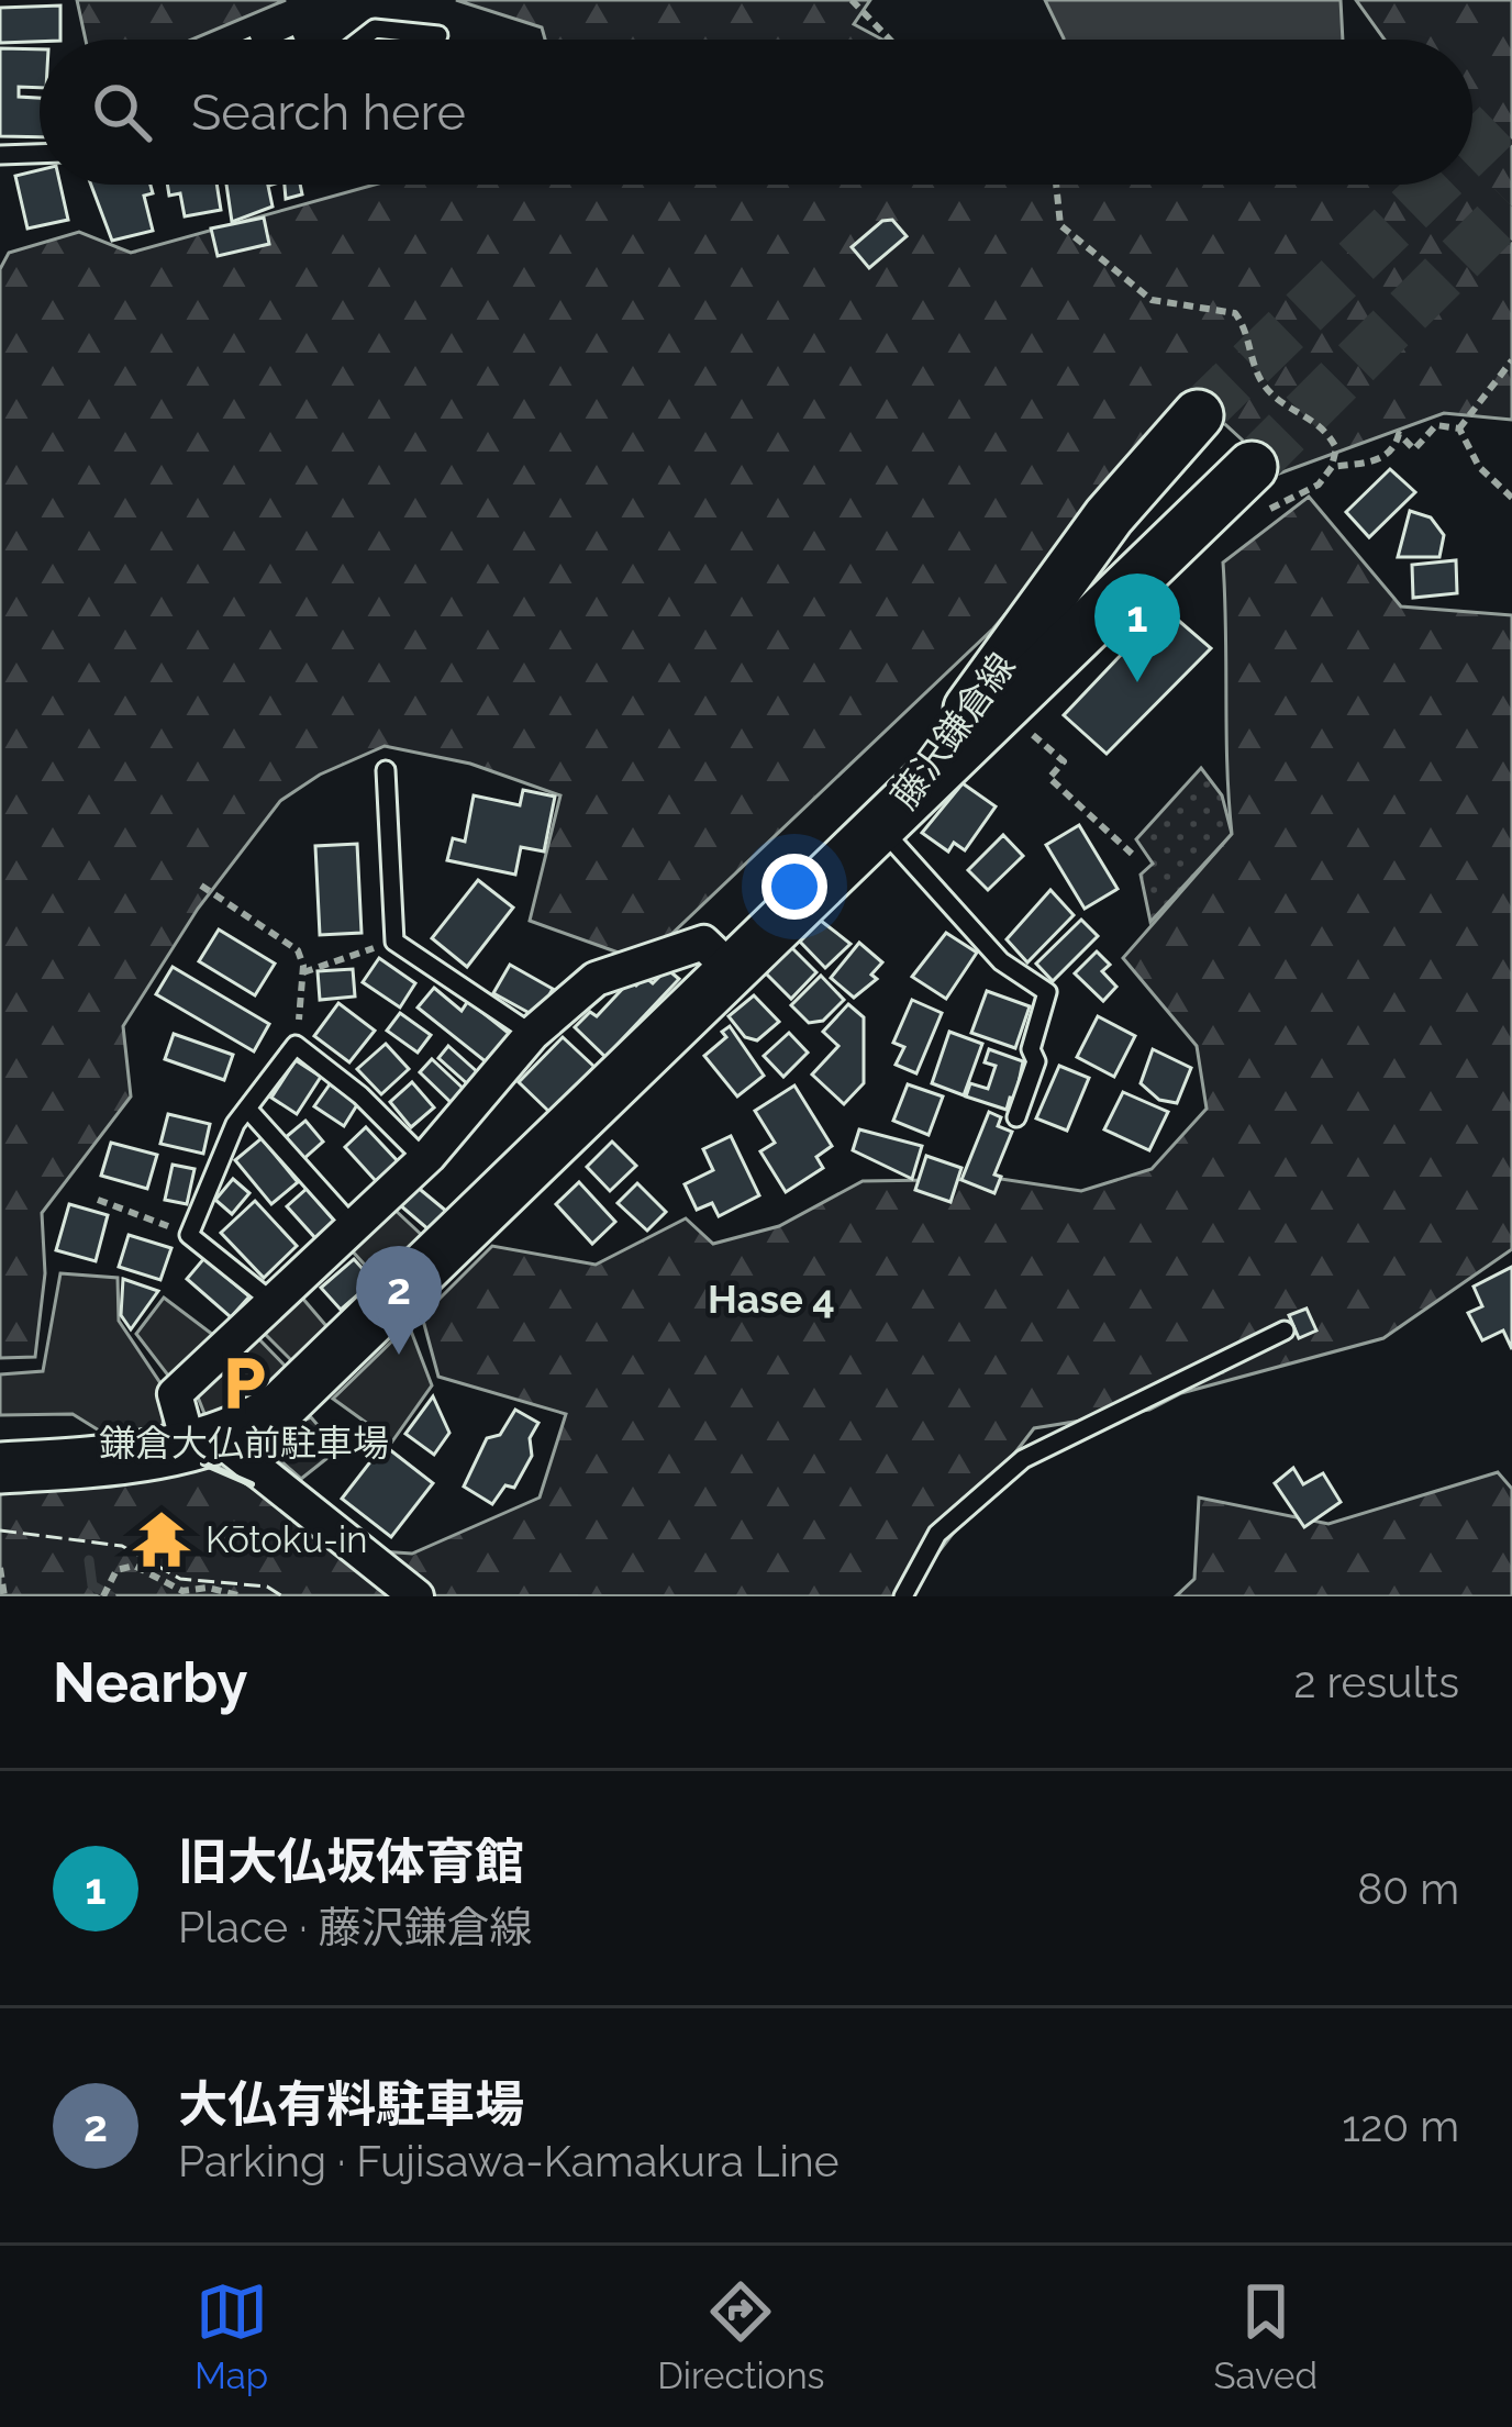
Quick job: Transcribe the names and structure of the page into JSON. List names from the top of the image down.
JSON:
{
  "streets": {
    "main road": ["藤沢鎌倉線"]
  },
  "districts": ["Hase 4"],
  "places": {
    "parking": ["鎌倉大仏前駐車場"],
    "temple": ["Kōtoku-in"]
  },
  "page": {
    "search": "Search here",
    "pins": ["1", "2"],
    "heading": ["Nearby", "2 results"],
    "list": [
      {
        "mark": "1",
        "name": "旧大仏坂体育館",
        "note": "Place · 藤沢鎌倉線",
        "value": "80 m"
      },
      {
        "mark": "2",
        "name": "大仏有料駐車場",
        "note": "Parking · Fujisawa-Kamakura Line",
        "value": "120 m"
      }
    ],
    "nav": ["Map", "Directions", "Saved"]
  }
}
